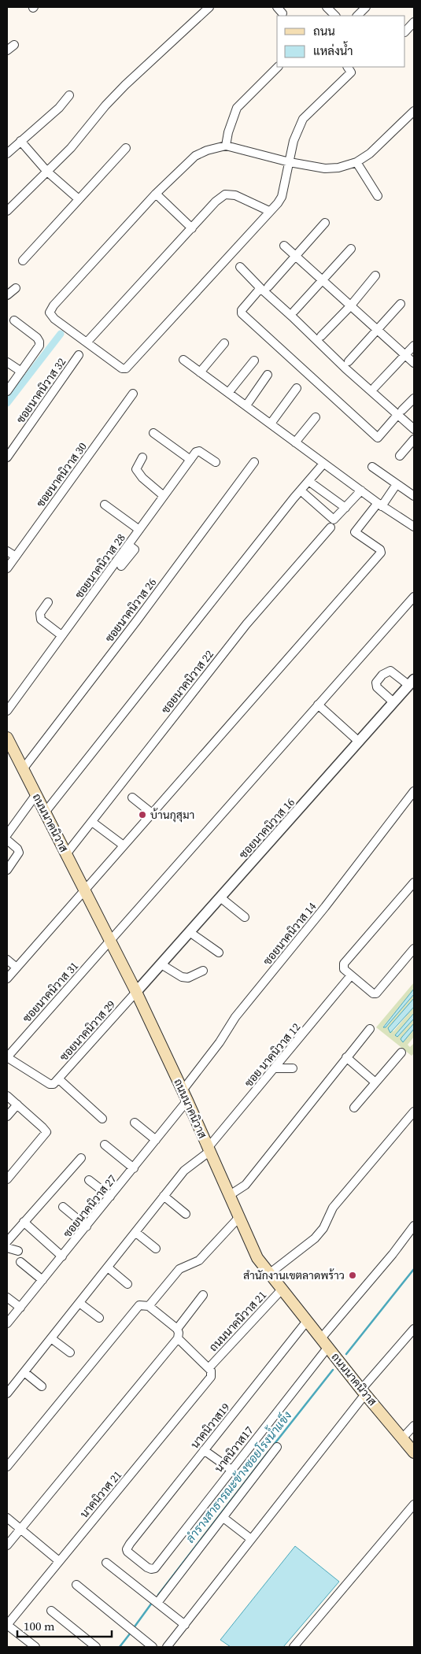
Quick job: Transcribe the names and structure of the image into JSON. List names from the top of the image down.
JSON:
{
  "streets": {
    "main road": ["ถนนนาคนิวาส"],
    "street": [
      "ซอยนาคนิวาส 32",
      "ซอยนาคนิวาส 30",
      "ซอยนาคนิวาส 28",
      "ซอยนาคนิวาส 26",
      "ซอยนาคนิวาส 22",
      "ซอยนาคนิวาส 16",
      "ซอยนาคนิวาส 14",
      "ซอยนาคนิวาส 31",
      "ซอยนาคนิวาส 29",
      "ซอย นาคนิวาส 12",
      "ซอยนาคนิวาส 27",
      "ถนนนาคนิวาส 21",
      "นาคนิวาส19",
      "นาคนิวาส17",
      "นาคนิวาศ 21"
    ]
  },
  "crossings": [
    ["ซอยนาคนิวาส 26", "ถนนนาคนิวาส"],
    ["ซอยนาคนิวาส 22", "ถนนนาคนิวาส"],
    ["ถนนนาคนิวาส", "ซอยนาคนิวาส 16"],
    ["ถนนนาคนิวาส", "ซอยนาคนิวาส 14"],
    ["ถนนนาคนิวาส", "ซอยนาคนิวาส 31"],
    ["ถนนนาคนิวาส", "ซอยนาคนิวาส 29"],
    ["ถนนนาคนิวาส", "ซอย นาคนิวาส 12"],
    ["ถนนนาคนิวาส", "ซอยนาคนิวาส 27"],
    ["ถนนนาคนิวาส", "ถนนนาคนิวาส 21"],
    ["ถนนนาคนิวาส", "นาคนิวาส19"],
    ["ถนนนาคนิวาส", "นาคนิวาส17"],
    ["ซอยนาคนิวาส 16", "ซอยนาคนิวาส 29"],
    ["ถนนนาคนิวาส 21", "นาคนิวาศ 21"],
    ["นาคนิวาส19", "นาคนิวาส17"]
  ],
  "water": ["ลำรางสาธารณะข้างซอยโรงน้ำแข็ง"],
  "places": ["บ้านกุสุมา", "สำนักงานเขตลาดพร้าว"],
  "legend": ["ถนน", "แหล่งน้ำ"],
  "scale_bar": "100 m"
}
